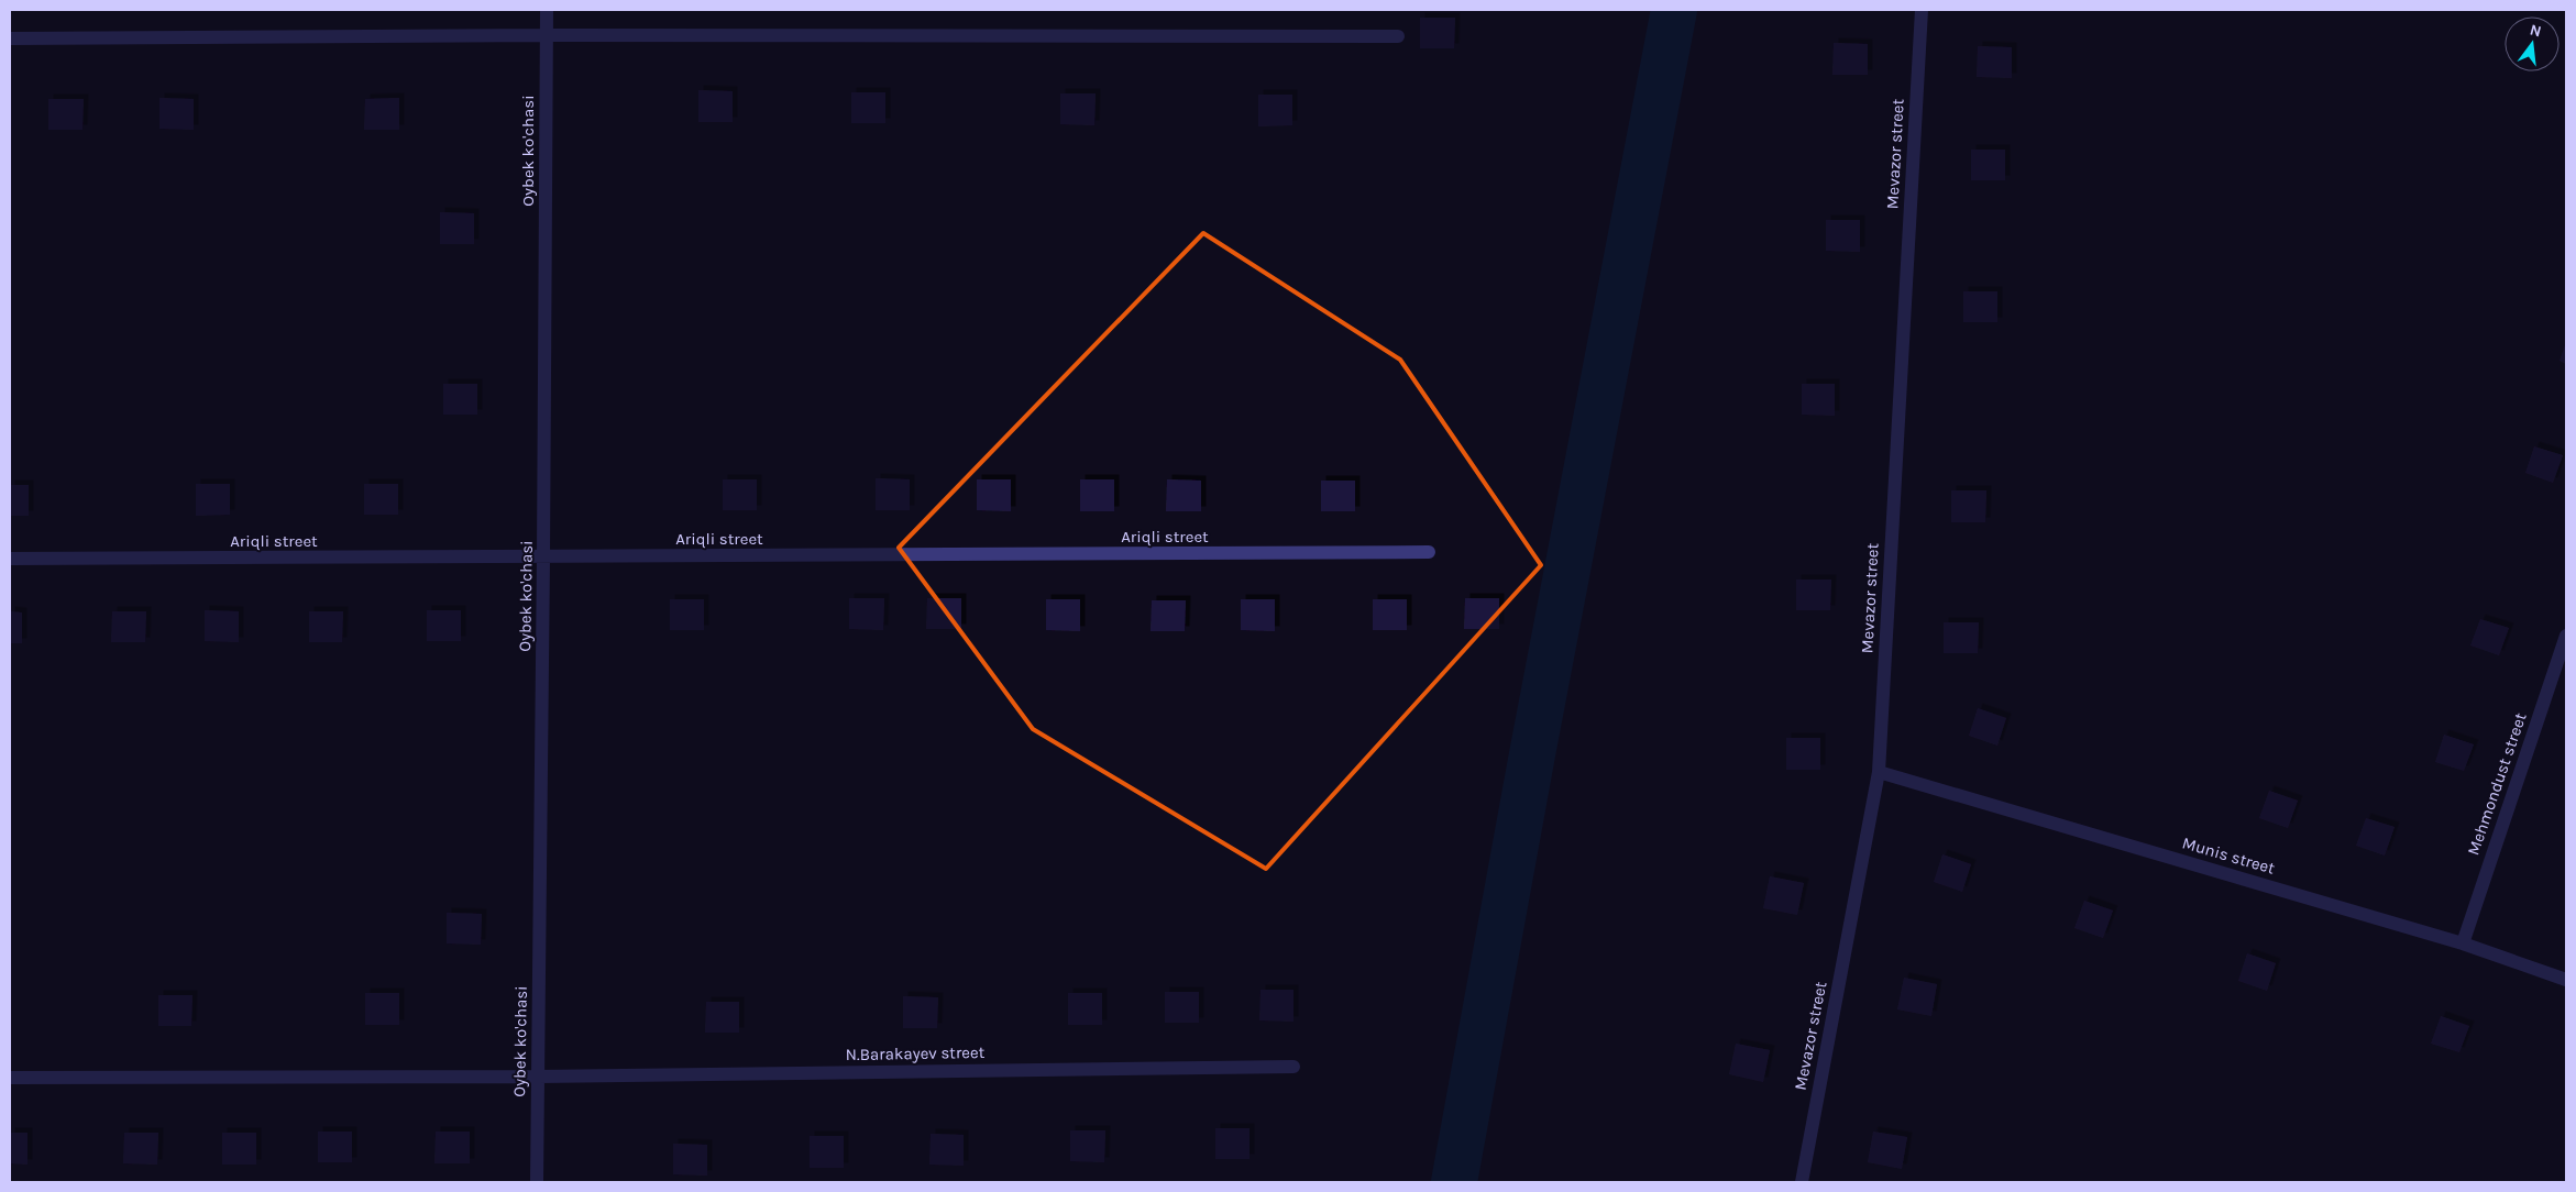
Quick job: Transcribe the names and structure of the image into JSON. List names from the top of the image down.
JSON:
{
  "streets": {
    "street": [
      "Oybek ko'chasi",
      "Mevazor street",
      "Ariqli street",
      "Mehmondust street",
      "Munis street",
      "N.Barakayev street"
    ]
  },
  "crossings": [
    ["Oybek ko'chasi", "Ariqli street"],
    ["Oybek ko'chasi", "N.Barakayev street"],
    ["Mevazor street", "Munis street"],
    ["Mehmondust street", "Munis street"]
  ],
  "north": "top"
}
